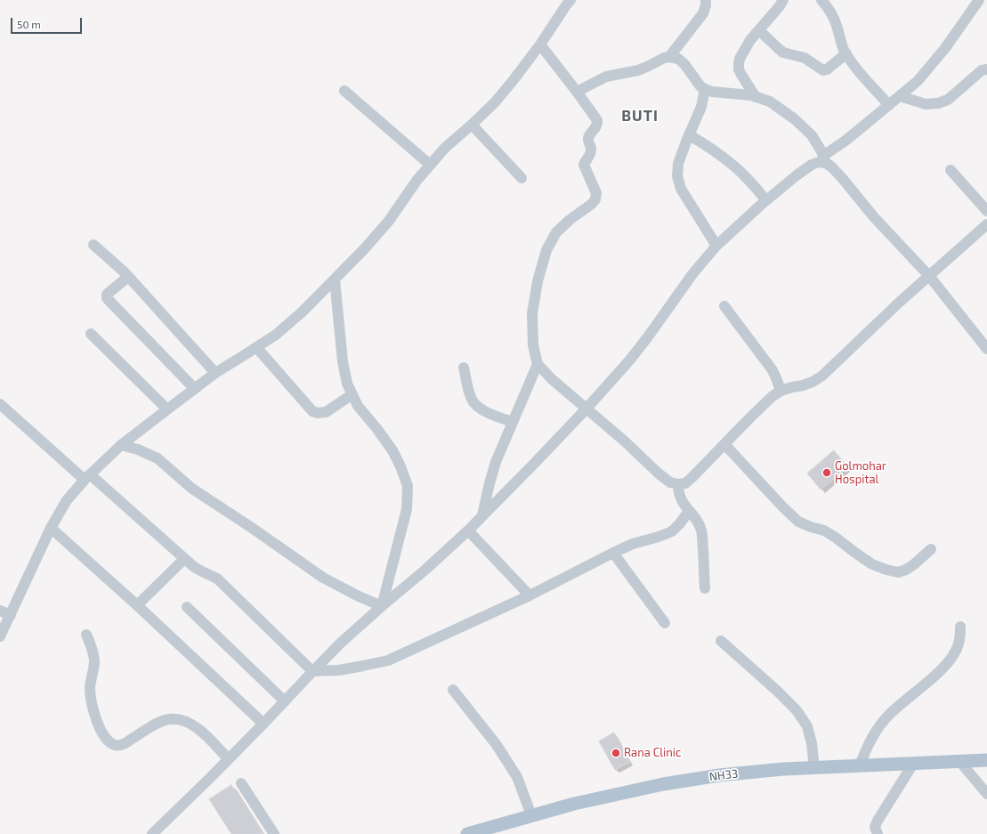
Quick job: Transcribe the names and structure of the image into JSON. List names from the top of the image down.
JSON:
{
  "streets": {
    "main road": ["NH33"]
  },
  "districts": ["BUTI"],
  "places": ["Golmohar Hospital", "Rana Clinic"],
  "scale_bar": "50 m"
}
